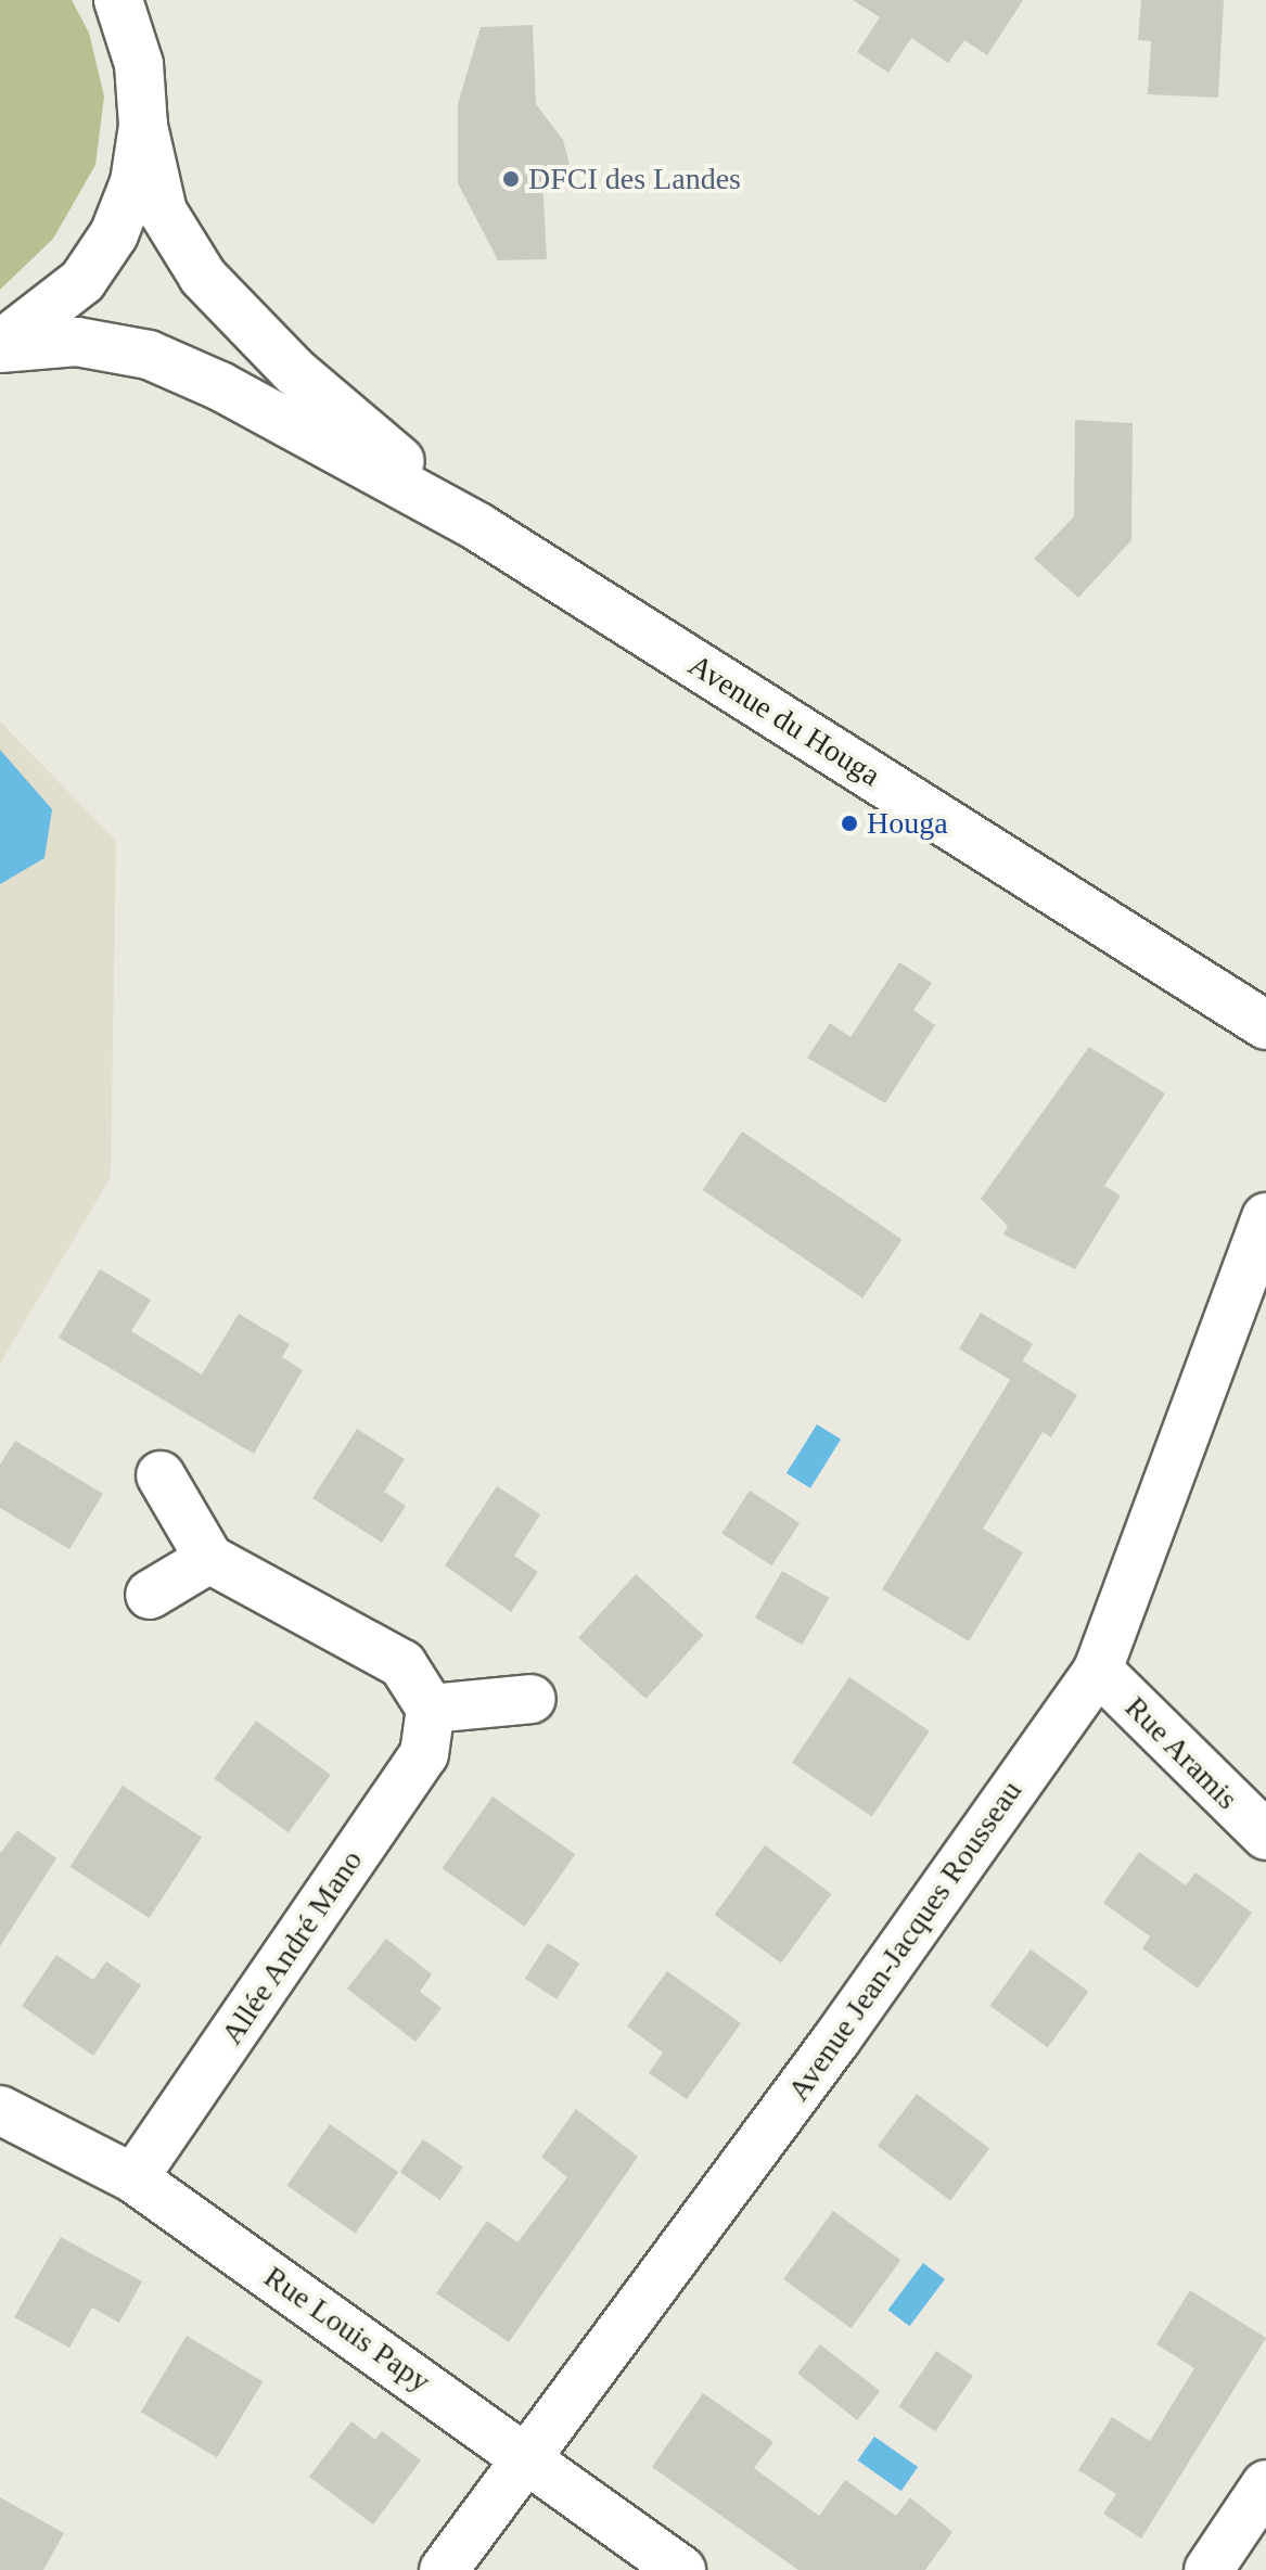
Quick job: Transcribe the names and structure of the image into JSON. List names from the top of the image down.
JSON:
{
  "streets": {
    "street": [
      "Avenue du Houga",
      "Rue Aramis",
      "Avenue Jean-Jacques Rousseau",
      "Allée André Mano",
      "Rue Louis Papy"
    ]
  },
  "crossings": [
    ["Rue Aramis", "Avenue Jean-Jacques Rousseau"],
    ["Avenue Jean-Jacques Rousseau", "Rue Louis Papy"],
    ["Allée André Mano", "Rue Louis Papy"]
  ],
  "places": ["DFCI des Landes", "Houga"]
}
